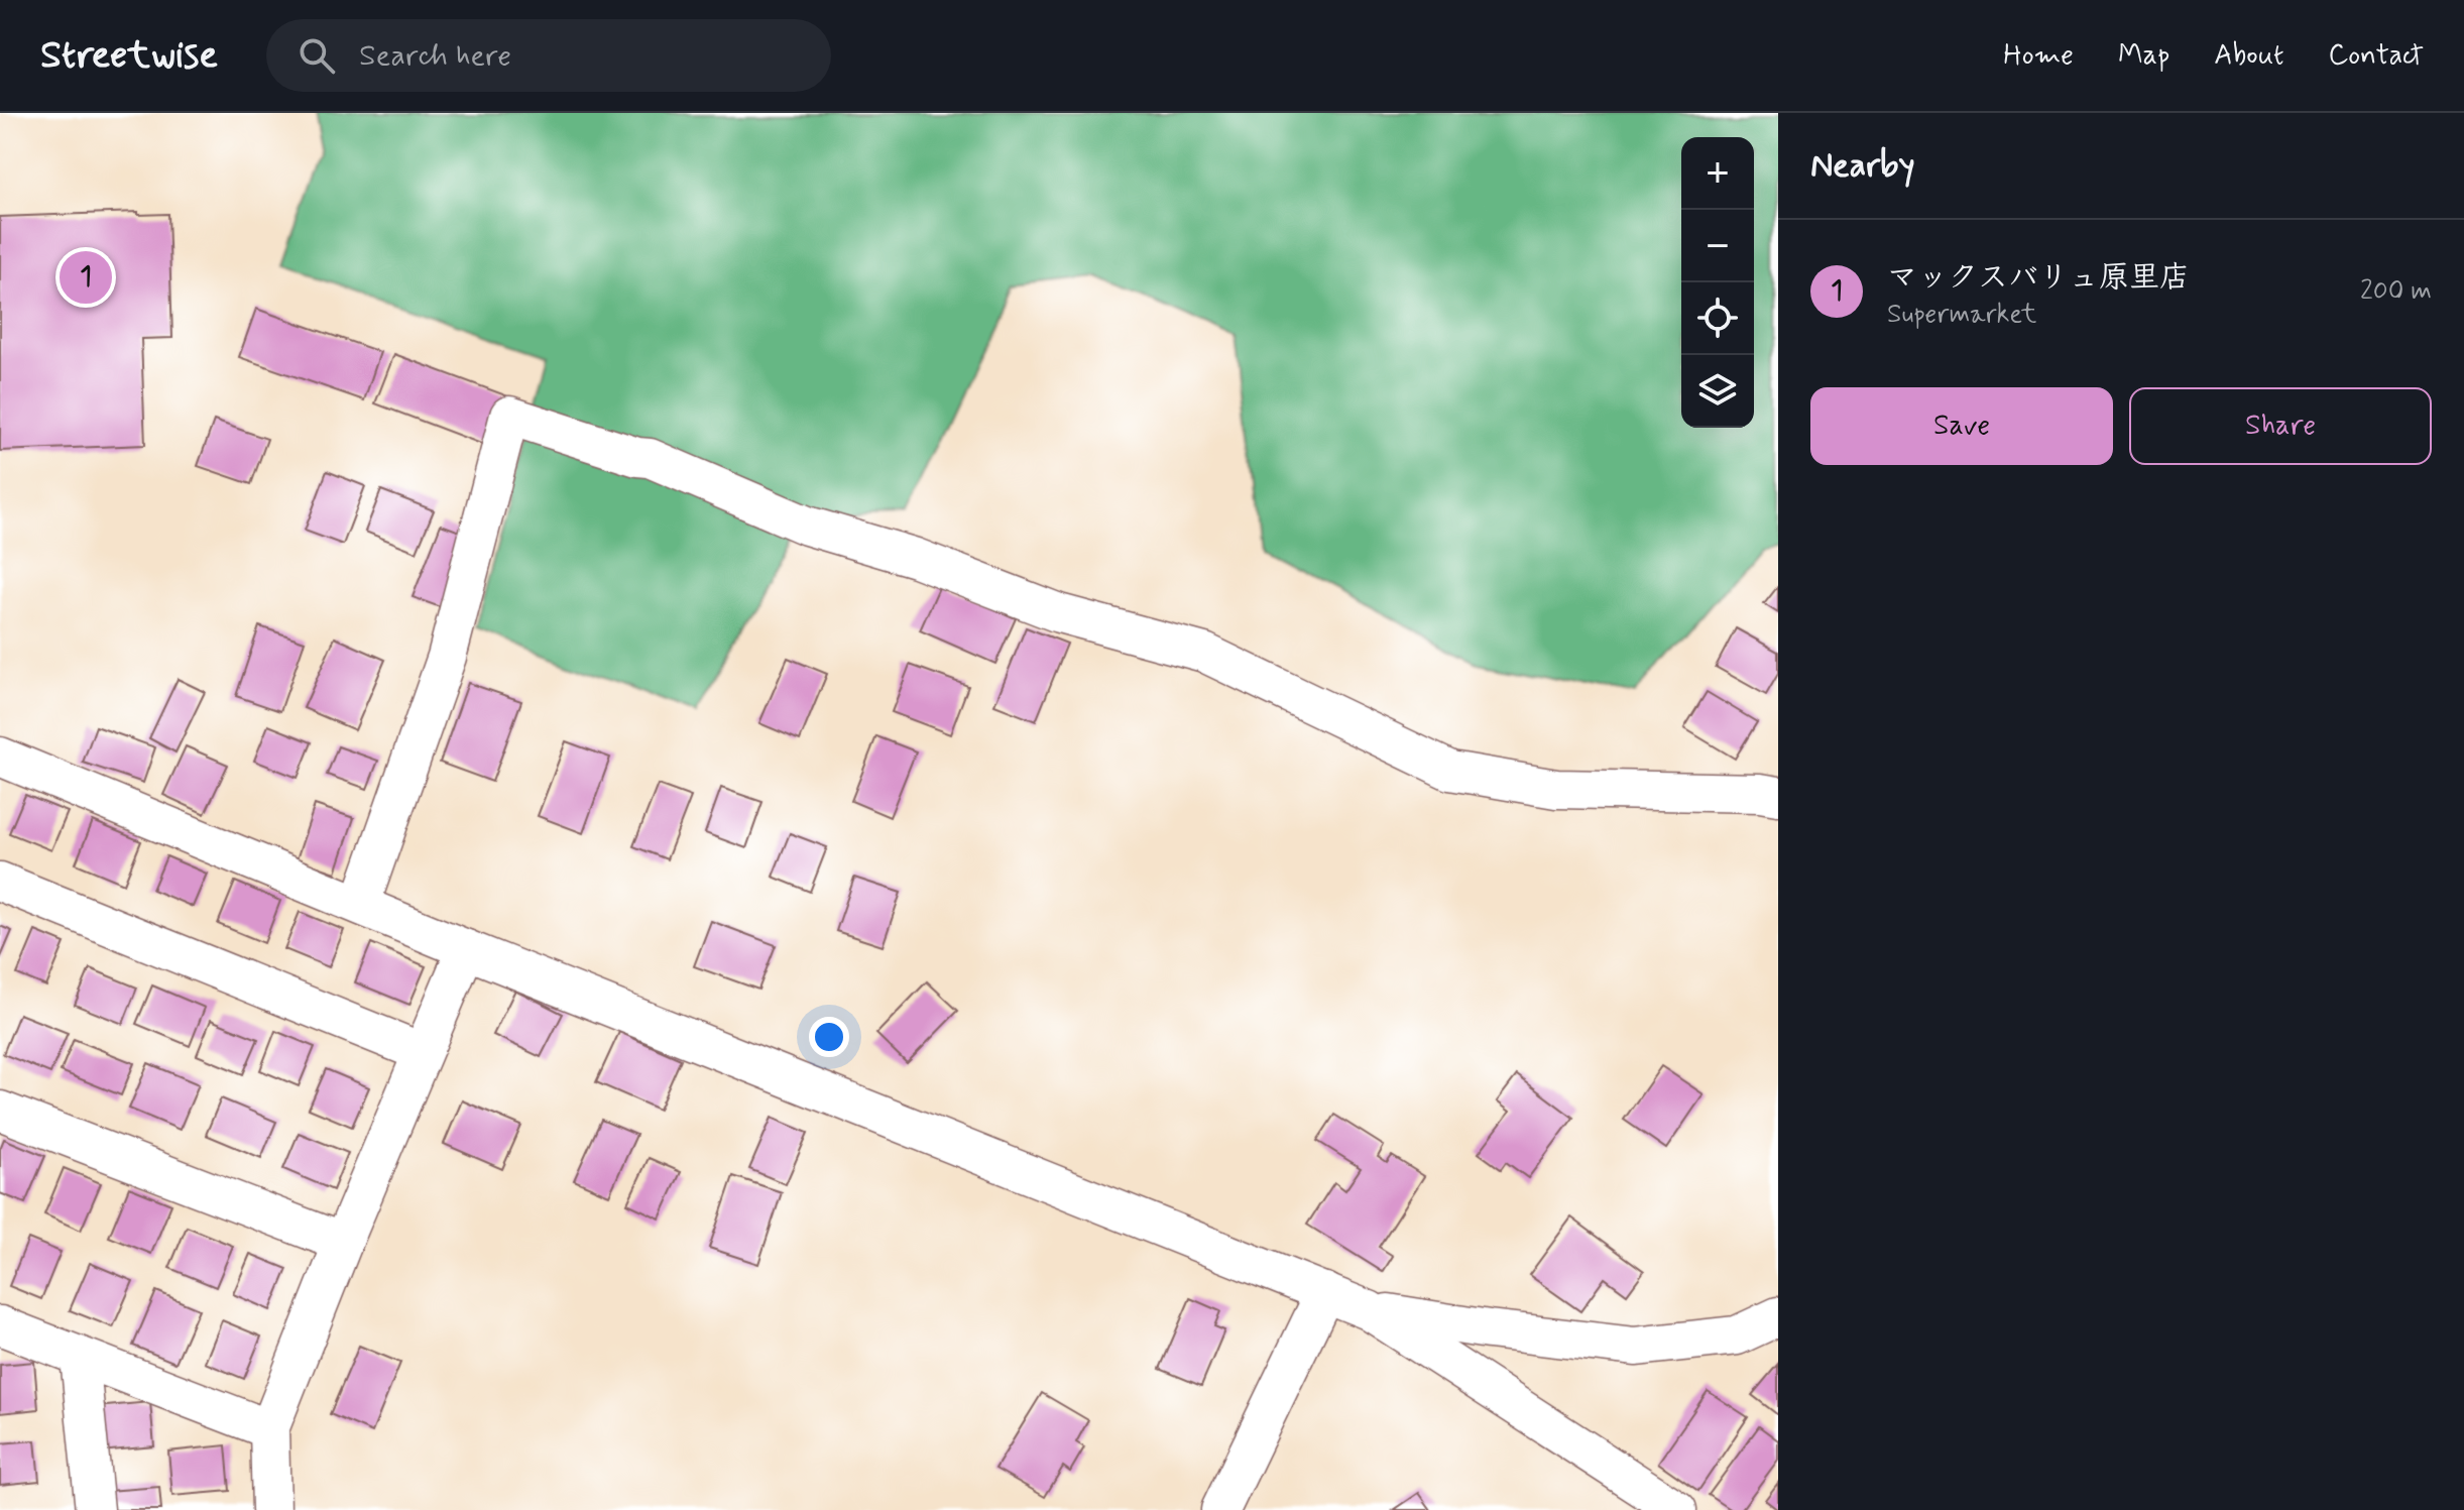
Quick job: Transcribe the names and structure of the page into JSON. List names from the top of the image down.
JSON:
{
  "page": {
    "header": "Streetwise",
    "search": "Search here",
    "nav": [
      "Home",
      "Map",
      "About",
      "Contact"
    ],
    "heading": "Nearby",
    "map_buttons": ["+", "−"],
    "list": [
      {
        "mark": "1",
        "name": "マックスバリュ原里店",
        "note": "Supermarket",
        "value": "200 m"
      }
    ],
    "pins": "1",
    "buttons": ["Save", "Share"]
  }
}
